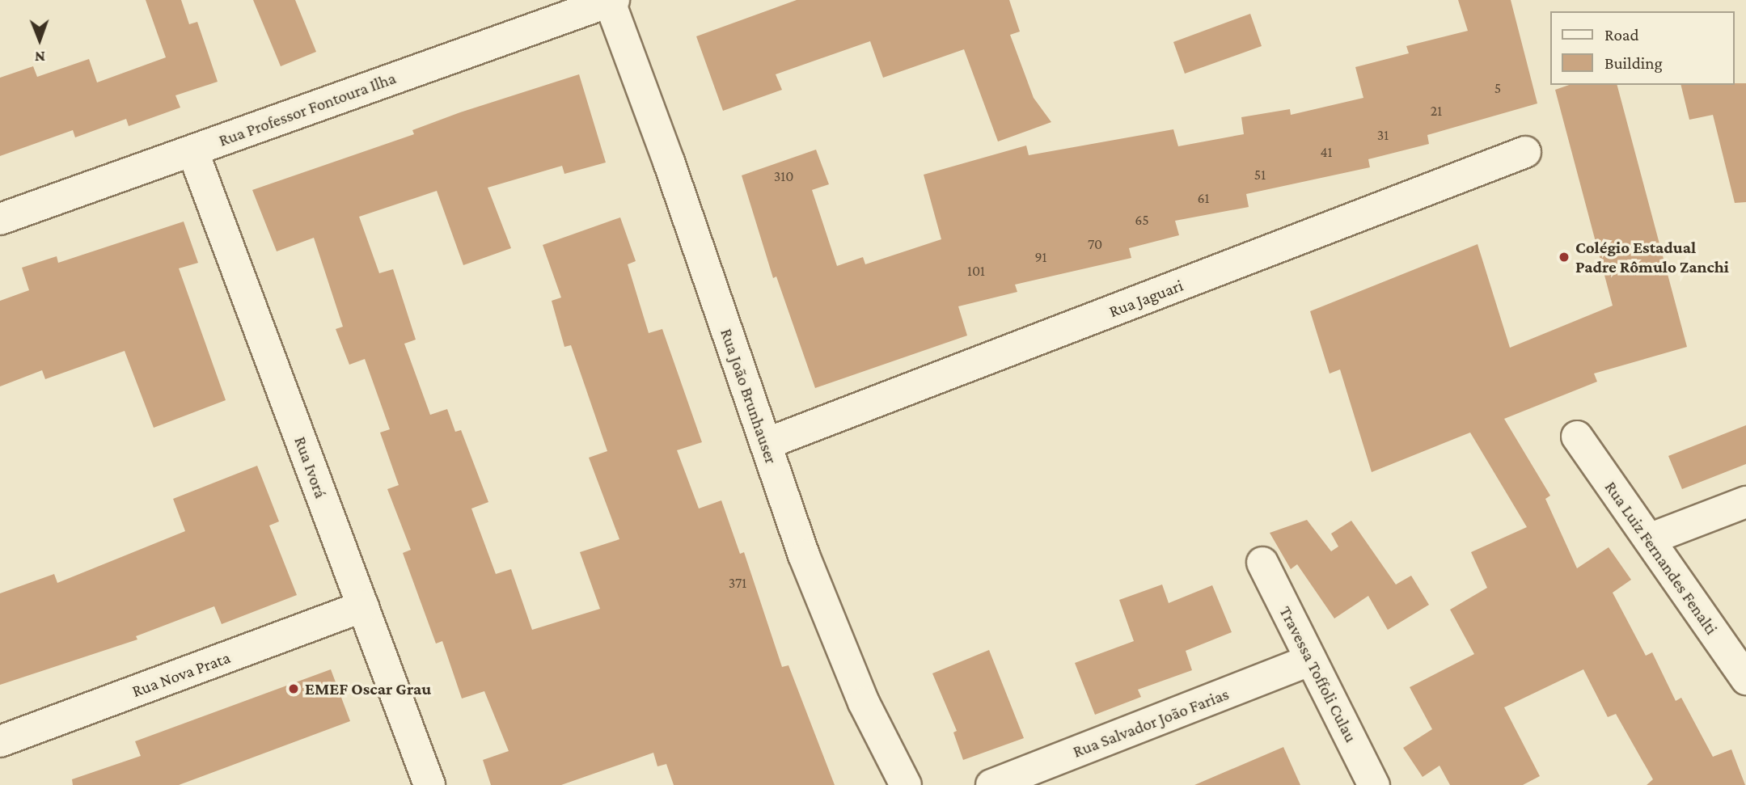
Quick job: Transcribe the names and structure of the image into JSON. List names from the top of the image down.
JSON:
{
  "streets": {
    "street": [
      "Rua Professor Fontoura Ilha",
      "Rua Jaguari",
      "Rua João Brunhauser",
      "Rua Ivorá",
      "Rua Luiz Fernandes Fenalti",
      "Rua Nova Prata",
      "Travessa Toffoli Culau",
      "Rua Salvador João Farias"
    ]
  },
  "crossings": [
    ["Rua Professor Fontoura Ilha", "Rua João Brunhauser"],
    ["Rua Professor Fontoura Ilha", "Rua Ivorá"],
    ["Rua Jaguari", "Rua João Brunhauser"],
    ["Rua Ivorá", "Rua Nova Prata"],
    ["Travessa Toffoli Culau", "Rua Salvador João Farias"]
  ],
  "places": ["Colégio Estadual Padre Rômulo Zanchi", "EMEF Oscar Grau"],
  "house_numbers": [
    "5",
    "21",
    "31",
    "41",
    "51",
    "310",
    "61",
    "65",
    "70",
    "91",
    "101",
    "371"
  ],
  "legend": ["Road", "Building"],
  "north": "bottom"
}
